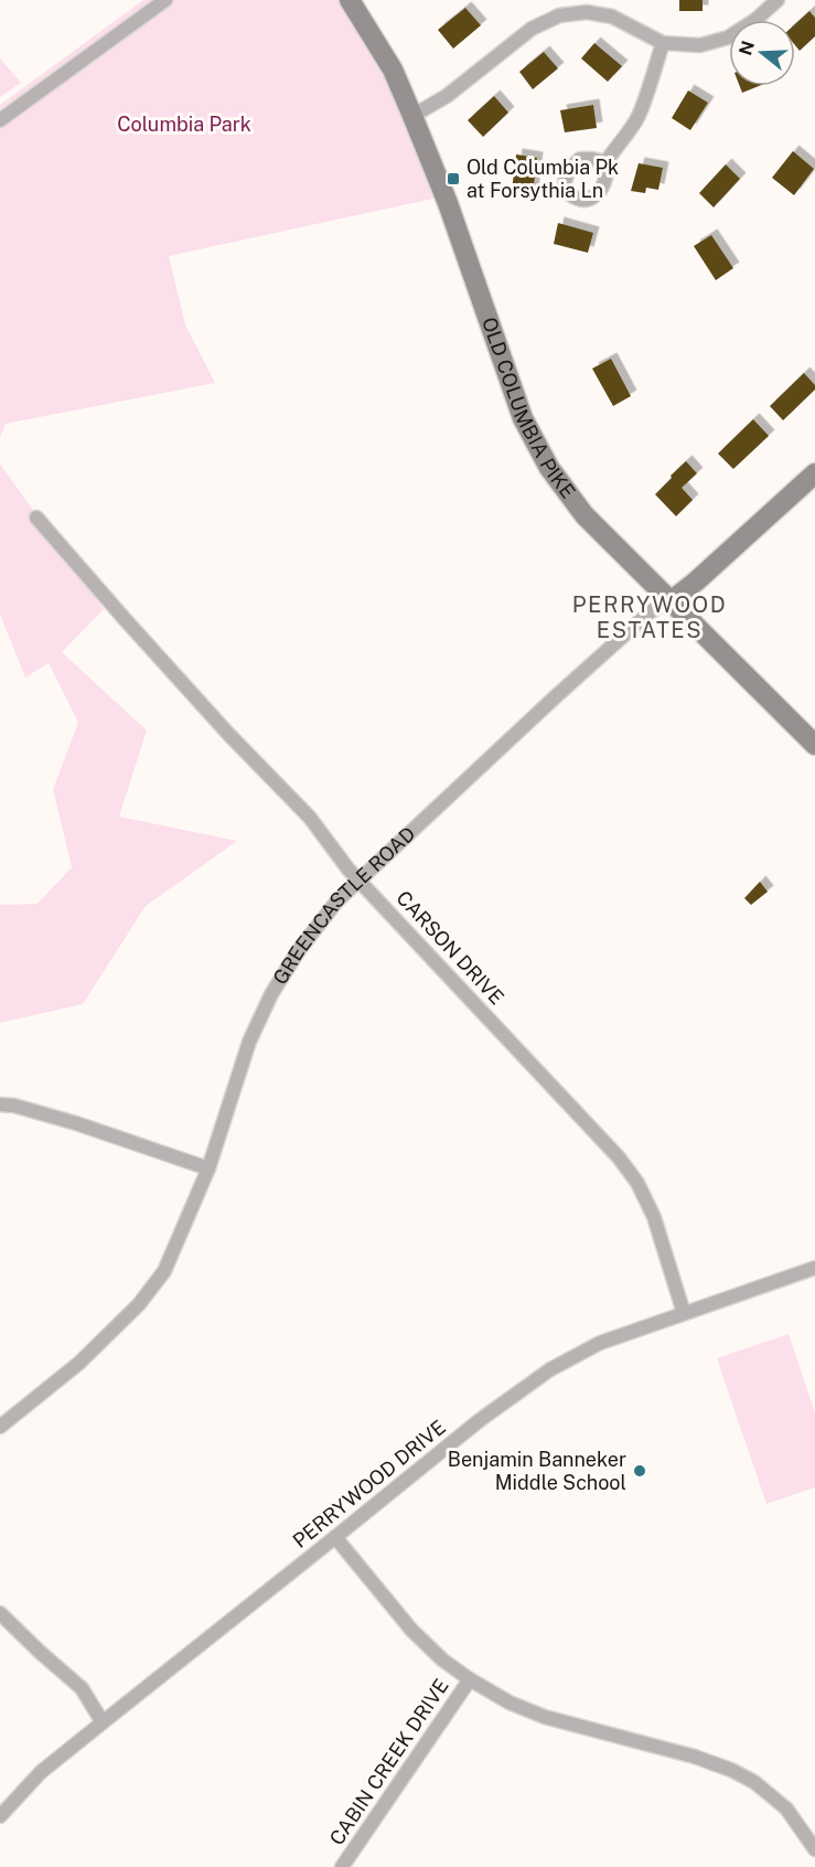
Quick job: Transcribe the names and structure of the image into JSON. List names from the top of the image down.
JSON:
{
  "streets": {
    "main road": ["OLD COLUMBIA PIKE", "GREENCASTLE ROAD"],
    "street": ["CARSON DRIVE", "PERRYWOOD DRIVE", "CABIN CREEK DRIVE"]
  },
  "crossings": [
    ["OLD COLUMBIA PIKE", "GREENCASTLE ROAD"],
    ["GREENCASTLE ROAD", "CARSON DRIVE"],
    ["CARSON DRIVE", "PERRYWOOD DRIVE"]
  ],
  "districts": ["PERRYWOOD ESTATES"],
  "parks": ["Columbia Park"],
  "places": {
    "transit": ["Old Columbia Pk at Forsythia Ln"],
    "other": ["Benjamin Banneker Middle School"]
  },
  "north": "left"
}
